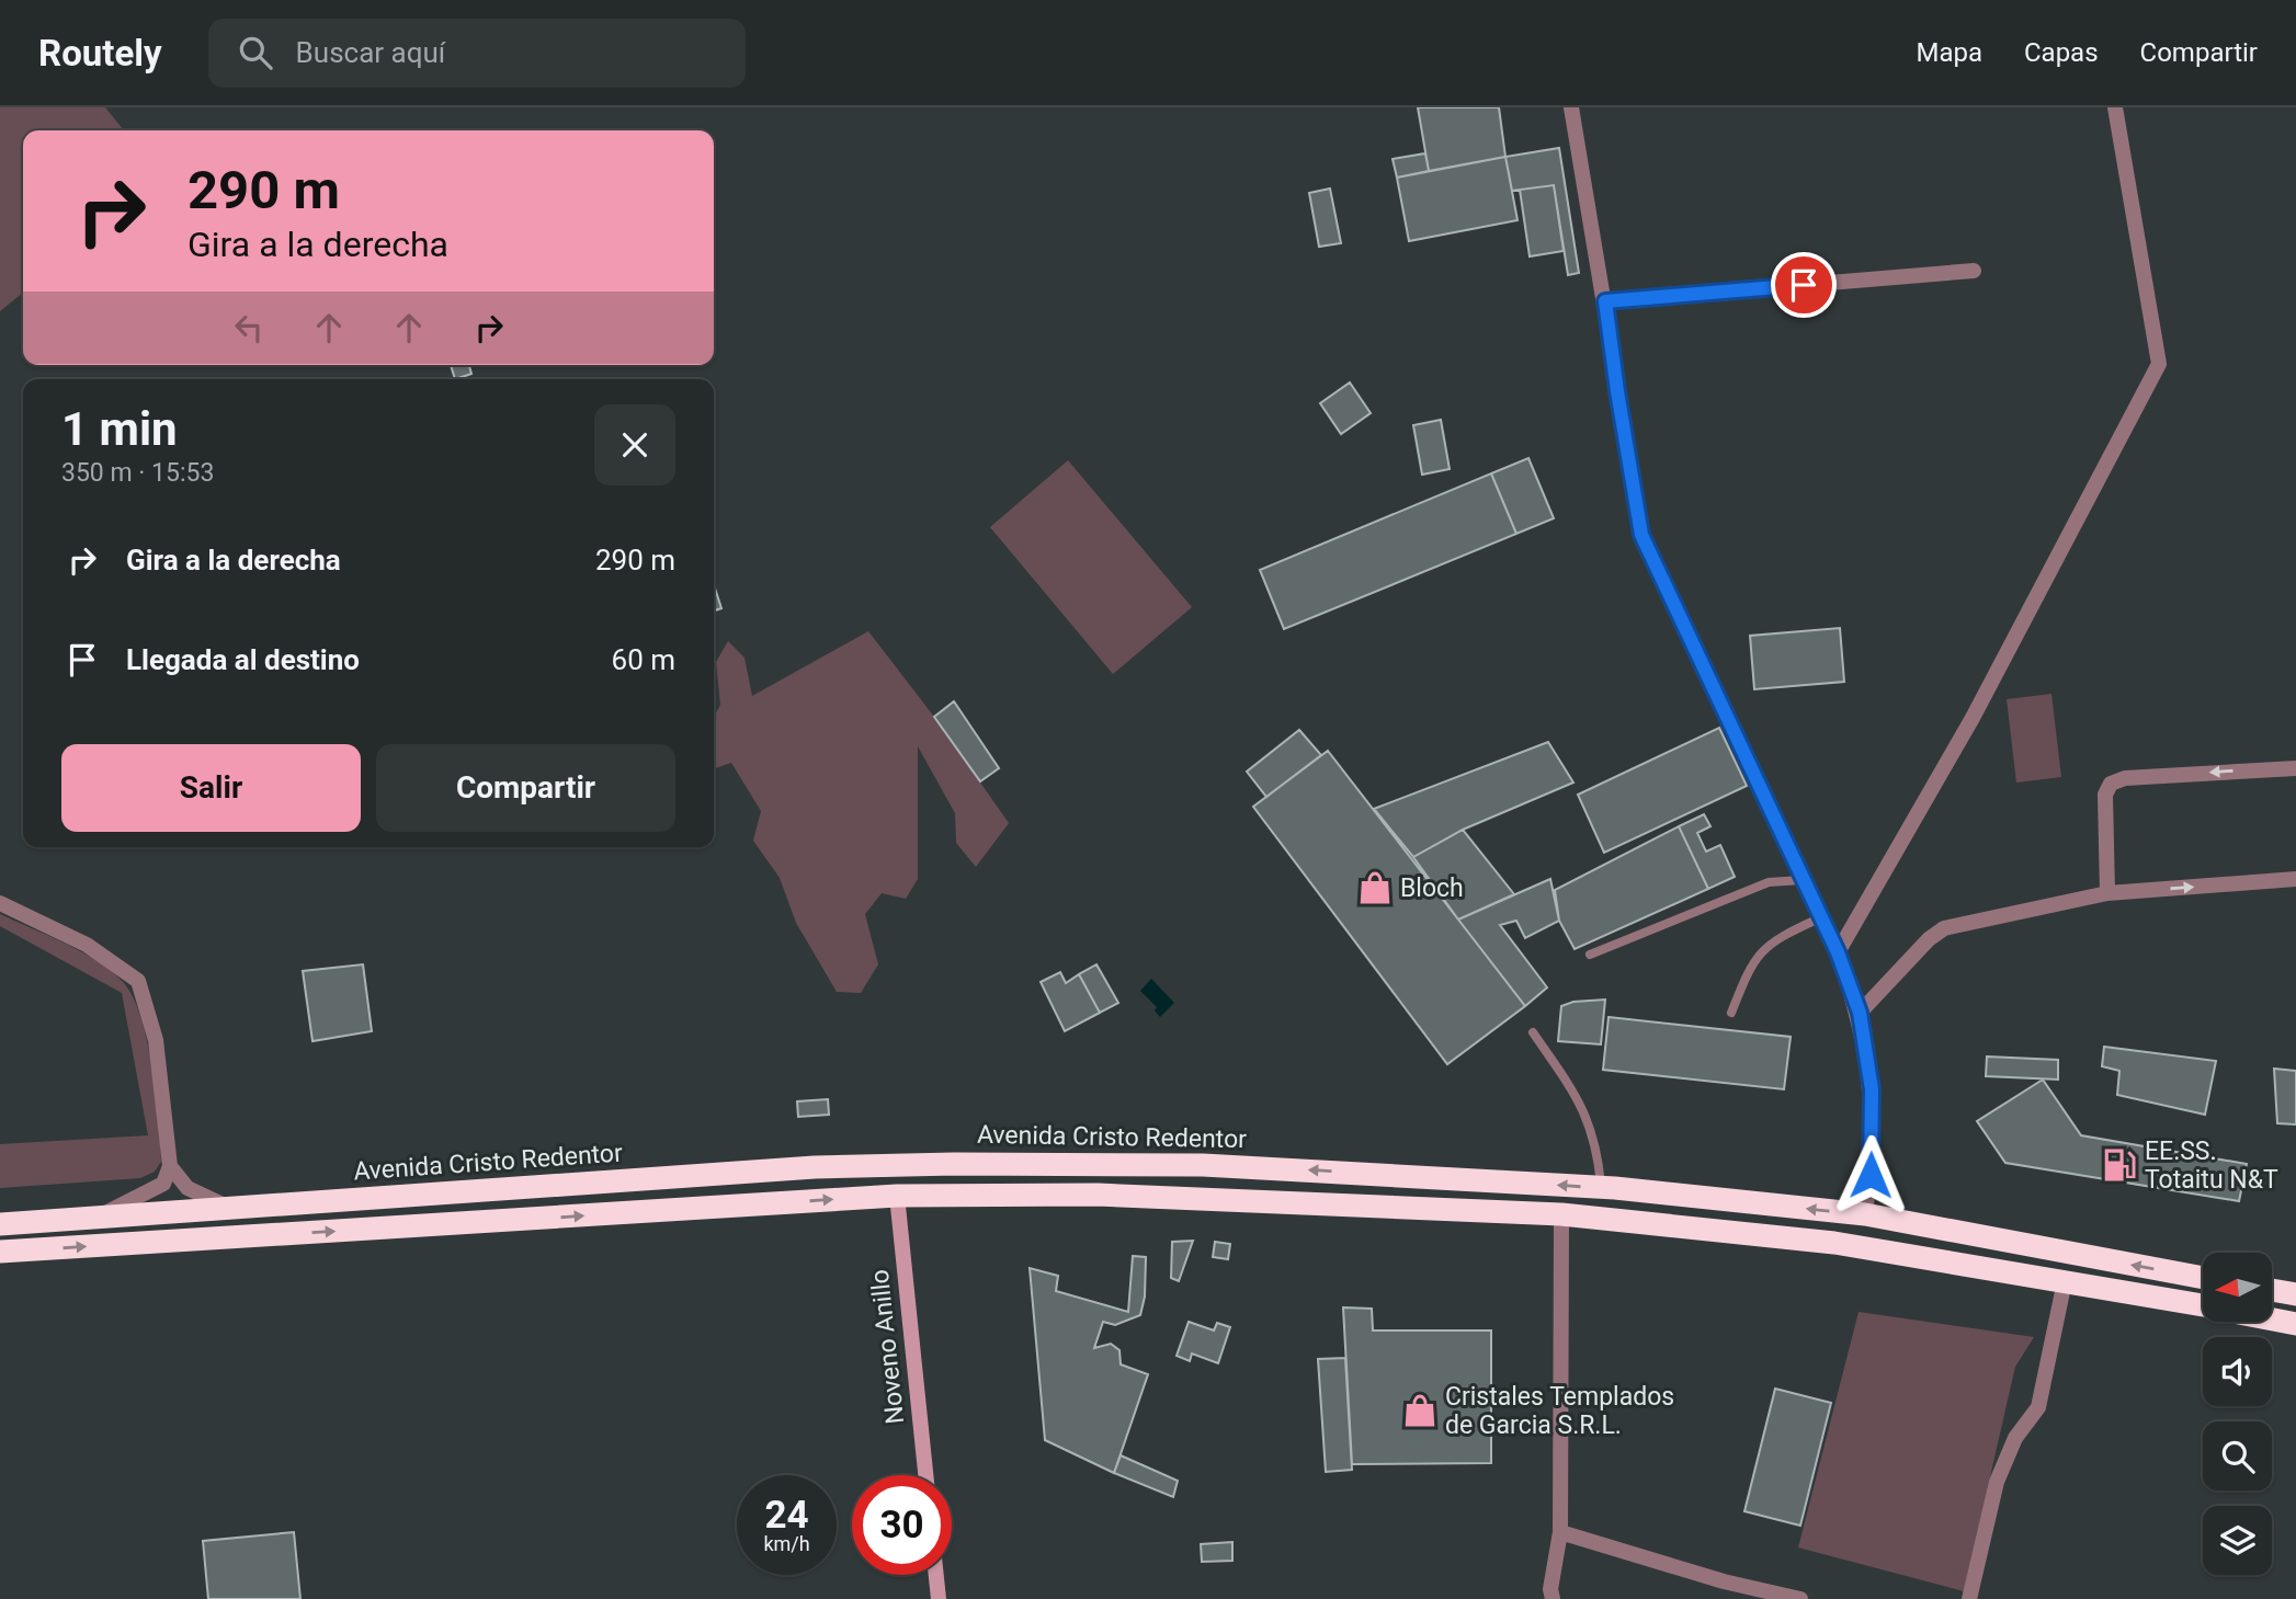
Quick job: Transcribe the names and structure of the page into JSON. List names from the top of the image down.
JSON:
{
  "streets": {
    "highway": ["Avenida Cristo Redentor"],
    "street": ["Noveno Anillo"]
  },
  "places": {
    "shop": ["Bloch", "Cristales Templados de Garcia S.R.L."],
    "fuel station": ["EE.SS. Totaitu N&T"]
  },
  "north": "left",
  "page": {
    "header": "Routely",
    "search": "Buscar aquí",
    "nav": ["Mapa", "Capas", "Compartir"],
    "turn": ["290 m", "Gira a la derecha"],
    "heading": ["1 min", "350 m · 15:53"],
    "list": [
      {
        "name": "Gira a la derecha",
        "value": "290 m"
      },
      {
        "name": "Llegada al destino",
        "value": "60 m"
      }
    ],
    "buttons": ["Salir", "Compartir"],
    "speed": "24 km/h",
    "limit": "30"
  }
}
